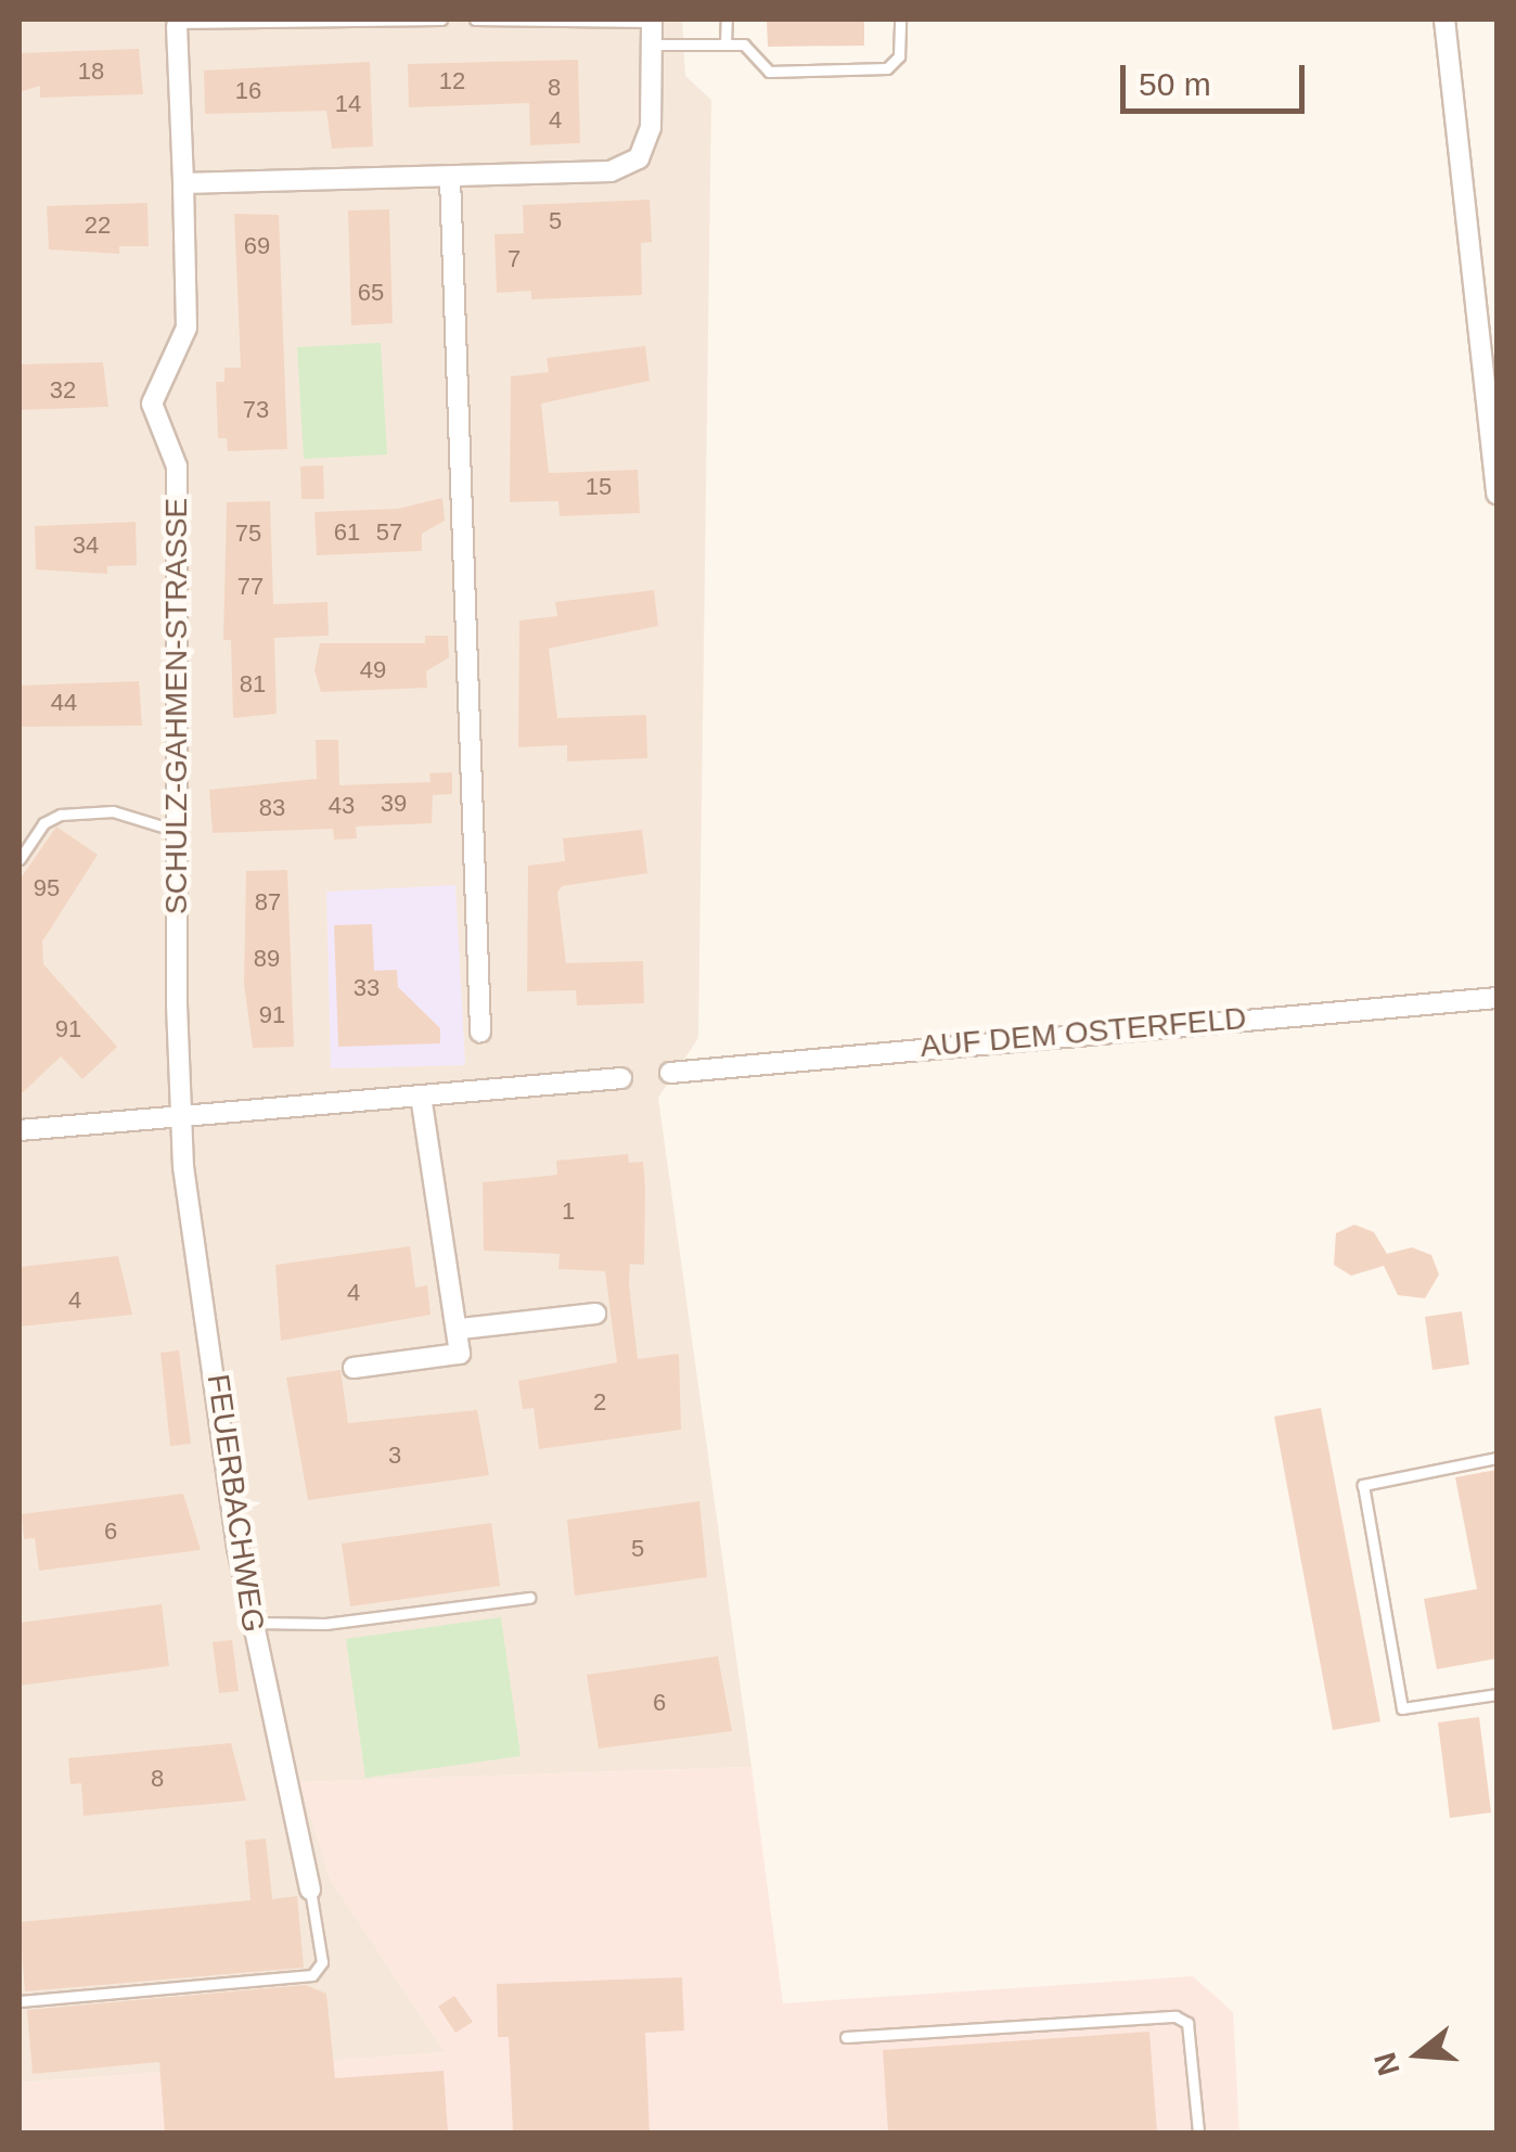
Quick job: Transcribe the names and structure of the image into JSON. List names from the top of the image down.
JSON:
{
  "streets": {
    "street": ["SCHULZ-GAHMEN-STRASSE", "AUF DEM OSTERFELD", "FEUERBACHWEG"]
  },
  "crossings": [
    ["SCHULZ-GAHMEN-STRASSE", "FEUERBACHWEG"]
  ],
  "house_numbers": [
    "18",
    "12",
    "8",
    "16",
    "14",
    "4",
    "5",
    "22",
    "69",
    "7",
    "65",
    "32",
    "73",
    "15",
    "61",
    "57",
    "75",
    "34",
    "77",
    "49",
    "81",
    "44",
    "39",
    "43",
    "83",
    "95",
    "87",
    "89",
    "33",
    "91",
    "91",
    "1",
    "4",
    "4",
    "2",
    "3",
    "6",
    "5",
    "6",
    "8"
  ],
  "scale_bar": "50 m",
  "north": "left"
}
